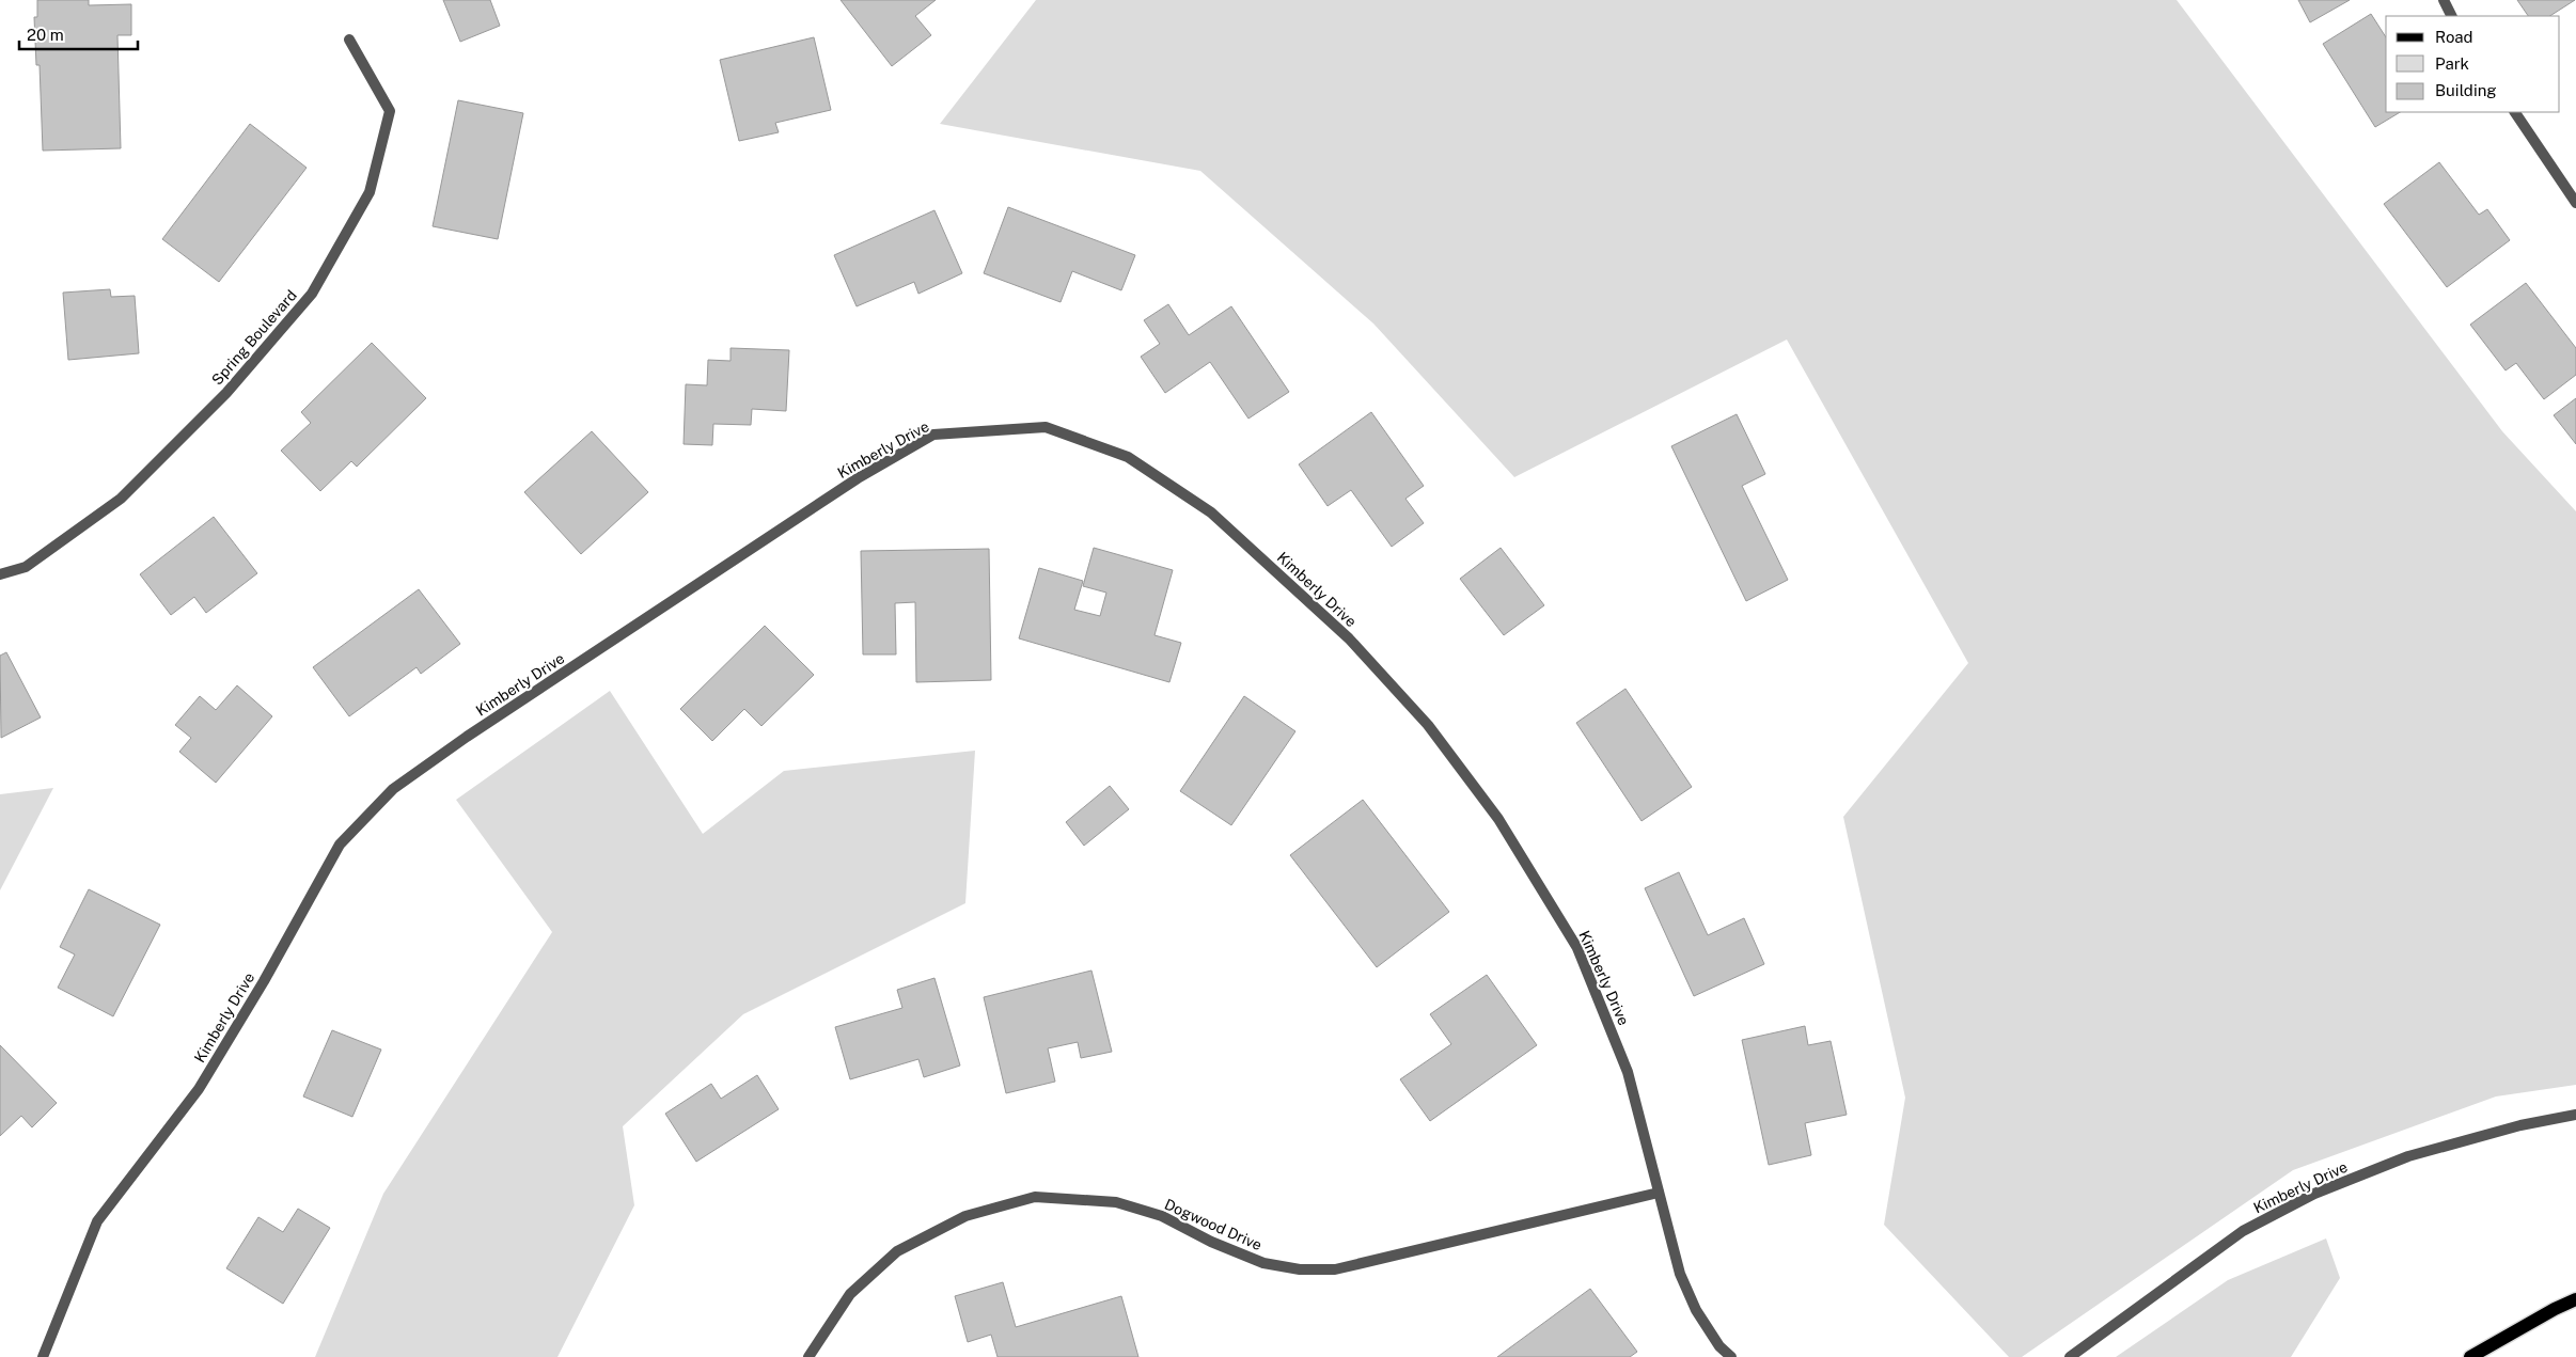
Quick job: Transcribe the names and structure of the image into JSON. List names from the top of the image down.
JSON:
{
  "streets": {
    "street": ["Spring Boulevard", "Kimberly Drive", "Dogwood Drive"]
  },
  "crossings": [
    ["Kimberly Drive", "Dogwood Drive"]
  ],
  "legend": ["Road", "Park", "Building"],
  "scale_bar": "20 m"
}
